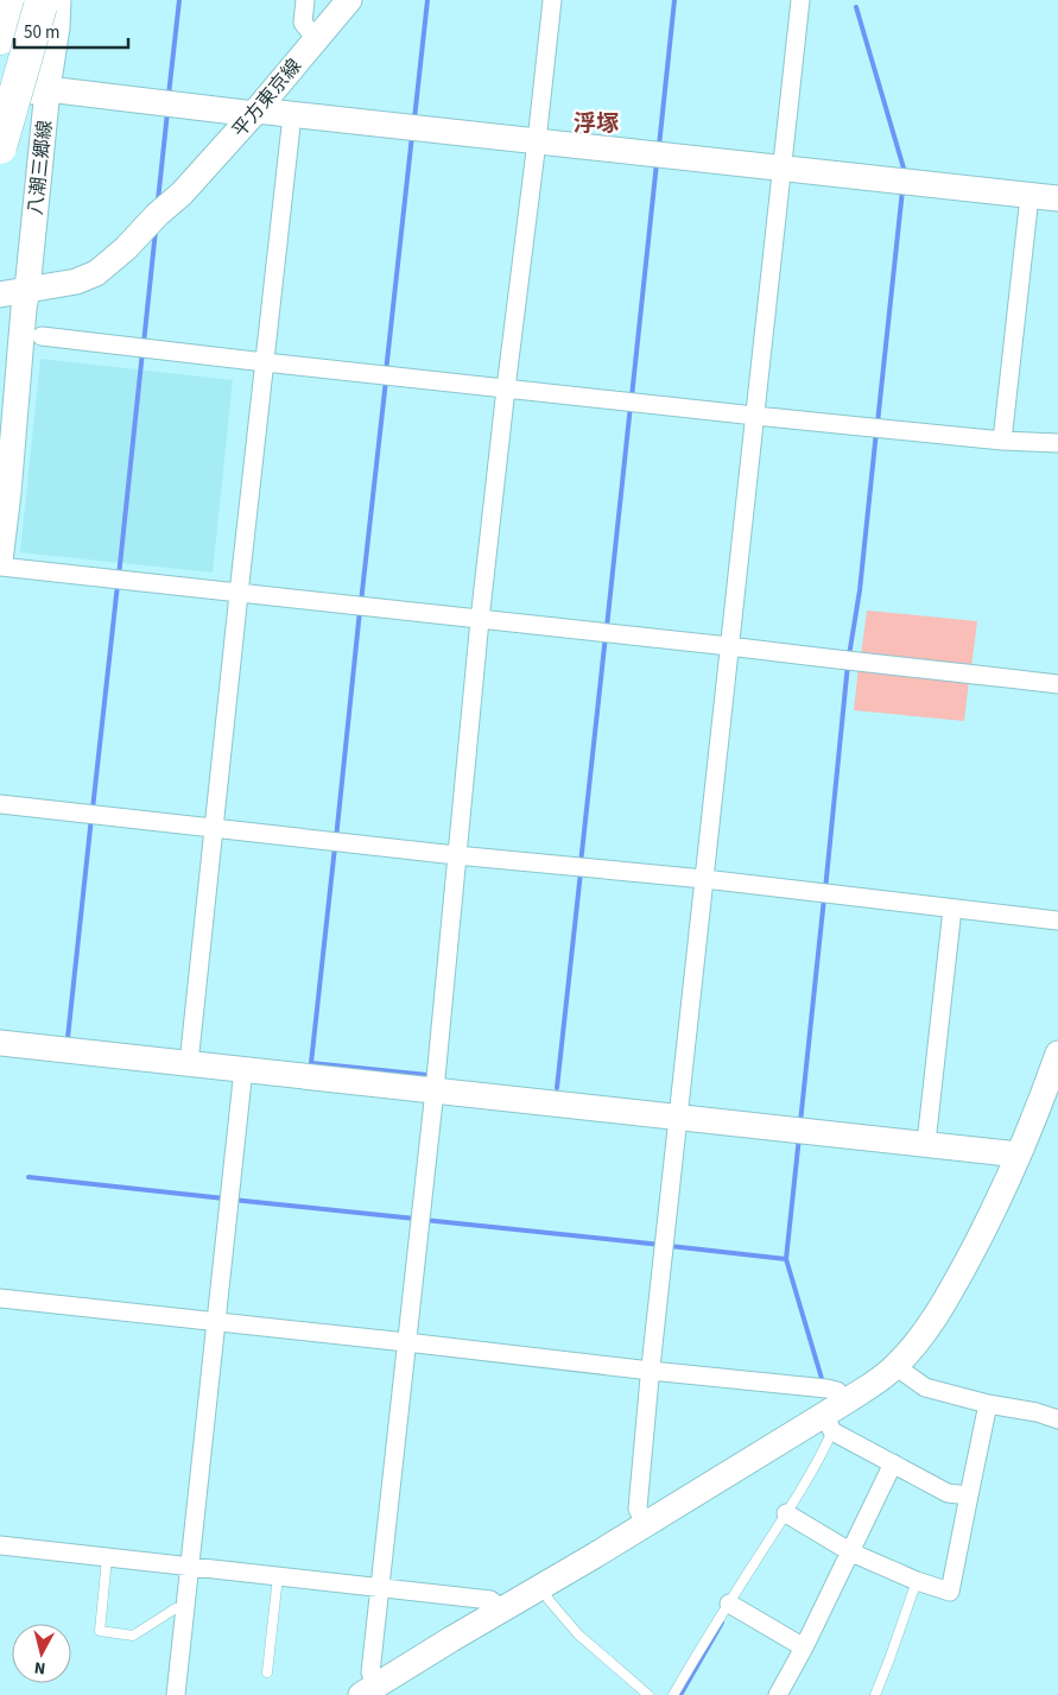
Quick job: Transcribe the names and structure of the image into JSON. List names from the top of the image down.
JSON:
{
  "streets": {
    "street": ["平方東京線", "八潮三郷線"]
  },
  "crossings": [
    ["平方東京線", "八潮三郷線"]
  ],
  "districts": ["浮塚"],
  "scale_bar": "50 m",
  "north": "bottom"
}
